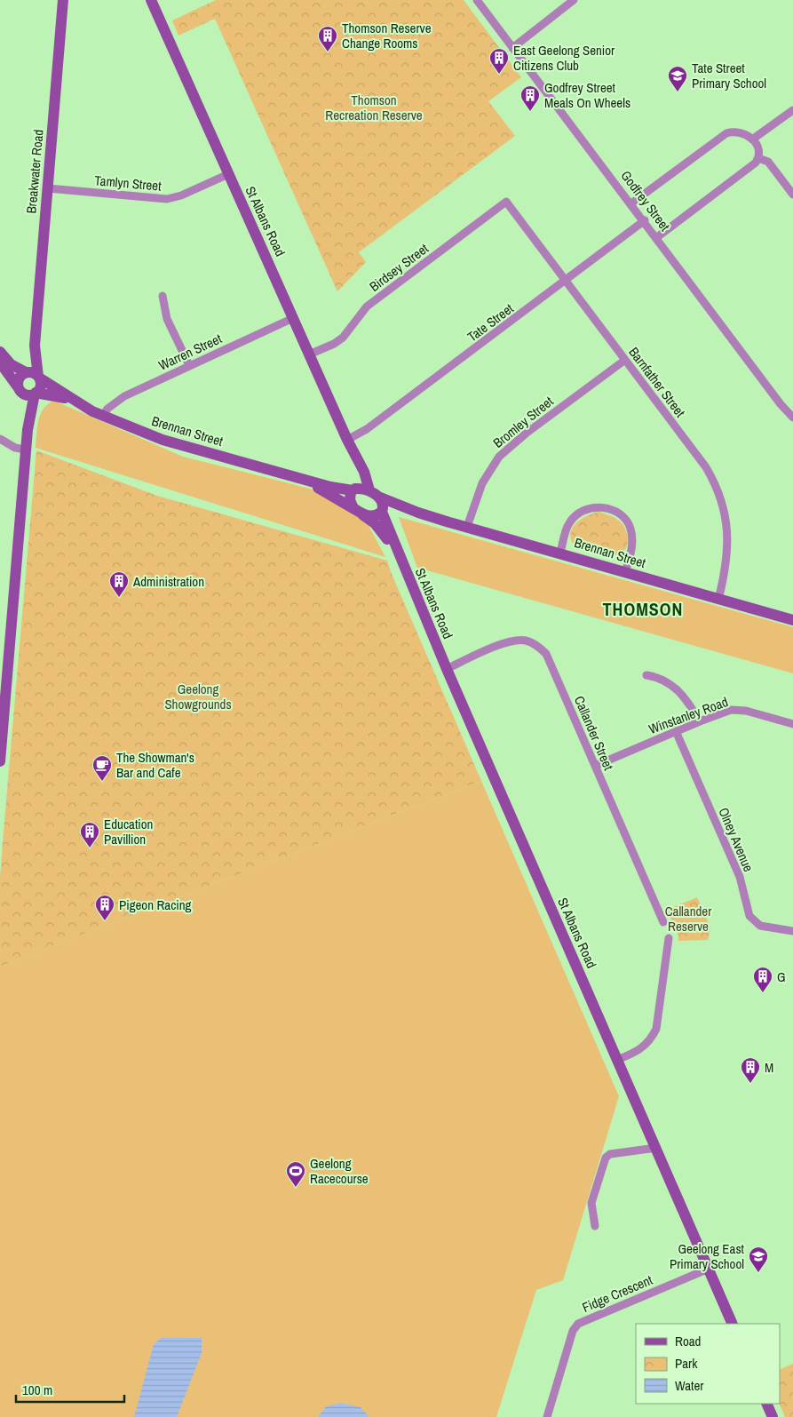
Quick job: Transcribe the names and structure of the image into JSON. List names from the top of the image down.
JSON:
{
  "streets": {
    "street": [
      "Breakwater Road",
      "Tamlyn Street",
      "Godfrey Street",
      "St Albans Road",
      "Birdsey Street",
      "Tate Street",
      "Warren Street",
      "Barnfather Street",
      "Bromley Street",
      "Brennan Street",
      "Winstanley Road",
      "Callander Street",
      "Olney Avenue",
      "Fidge Crescent"
    ]
  },
  "crossings": [
    ["Breakwater Road", "Tamlyn Street"],
    ["Breakwater Road", "Brennan Street"],
    ["Tamlyn Street", "St Albans Road"],
    ["Godfrey Street", "Tate Street"],
    ["St Albans Road", "Birdsey Street"],
    ["St Albans Road", "Tate Street"],
    ["St Albans Road", "Warren Street"],
    ["St Albans Road", "Brennan Street"],
    ["St Albans Road", "Callander Street"],
    ["St Albans Road", "Fidge Crescent"],
    ["Birdsey Street", "Barnfather Street"],
    ["Tate Street", "Barnfather Street"],
    ["Warren Street", "Brennan Street"],
    ["Barnfather Street", "Bromley Street"],
    ["Barnfather Street", "Brennan Street"],
    ["Bromley Street", "Brennan Street"],
    ["Winstanley Road", "Callander Street"],
    ["Winstanley Road", "Olney Avenue"]
  ],
  "districts": ["THOMSON"],
  "parks": ["Thomson Recreation Reserve", "Geelong Showgrounds", "Callander Reserve"],
  "places": {
    "building": [
      "Thomson Reserve Change Rooms",
      "East Geelong Senior Citizens Club",
      "Godfrey Street Meals On Wheels",
      "Administration",
      "Education Pavillion",
      "Pigeon Racing",
      "G",
      "M"
    ],
    "school or university": ["Tate Street Primary School", "Geelong East Primary School"],
    "cafe": ["The Showman's Bar and Cafe"],
    "sports": ["Geelong Racecourse"]
  },
  "legend": ["Road", "Park", "Water"],
  "scale_bar": "100 m"
}
